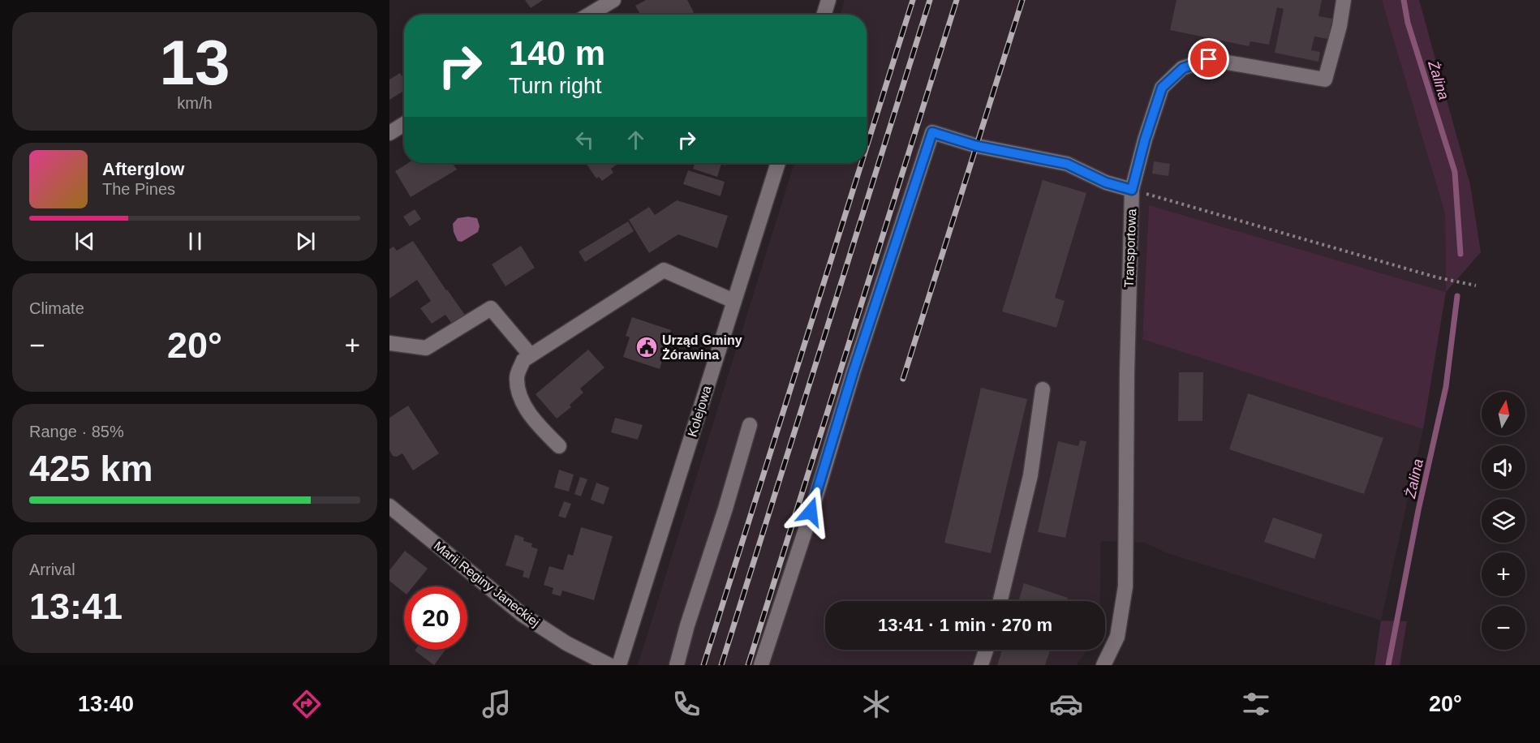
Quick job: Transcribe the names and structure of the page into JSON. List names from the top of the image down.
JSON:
{
  "streets": {
    "street": ["Transportowa", "Kolejowa", "Marii Reginy Janeckiej"]
  },
  "water": ["Żalina"],
  "places": {
    "public building": ["Urząd Gminy Żórawina"]
  },
  "north": "top",
  "page": {
    "tile": [
      ["13", "km/h"],
      "Climate",
      ["Range · 85%", "425 km"],
      ["Arrival", "13:41"]
    ],
    "turn": ["140 m", "Turn right"],
    "song": ["Afterglow", "The Pines"],
    "heat": ["−", "20°", "+"],
    "map_buttons": ["+", "−"],
    "limit": "20",
    "trip": "13:41 · 1 min · 270 m",
    "tabs": ["13:40", "20°"]
  }
}
